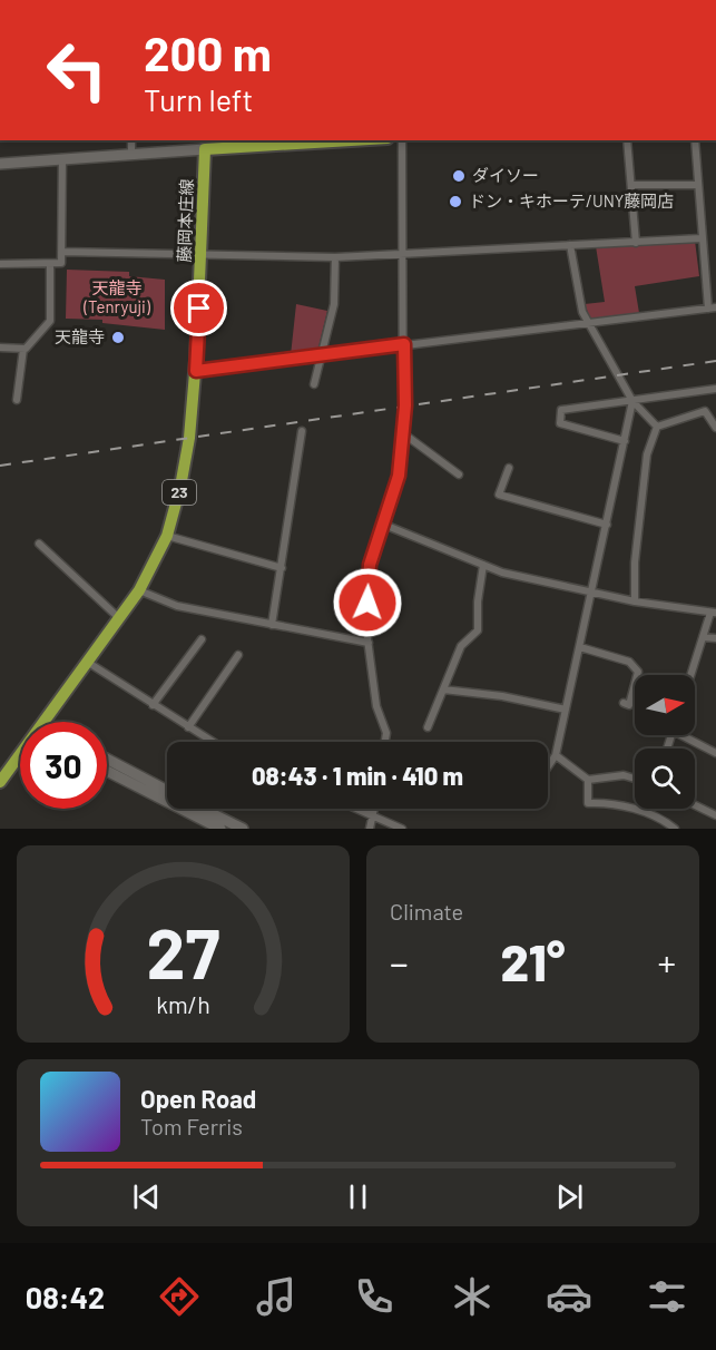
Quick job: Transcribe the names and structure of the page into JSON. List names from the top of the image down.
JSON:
{
  "streets": {
    "main road": ["藤岡本庄線", "23"]
  },
  "parks": ["天龍寺 (Tenryuji)"],
  "places": ["ダイソー", "ドン・キホーテ/UNY藤岡店", "天龍寺"],
  "north": "right",
  "page": {
    "turn": ["200 m", "Turn left"],
    "limit": "30",
    "trip": "08:43 · 1 min · 410 m",
    "tile": "Climate",
    "heat": ["−", "21°", "+"],
    "song": ["Open Road", "Tom Ferris"],
    "tabs": "08:42",
    "gauge": ["27", "km/h"]
  }
}
